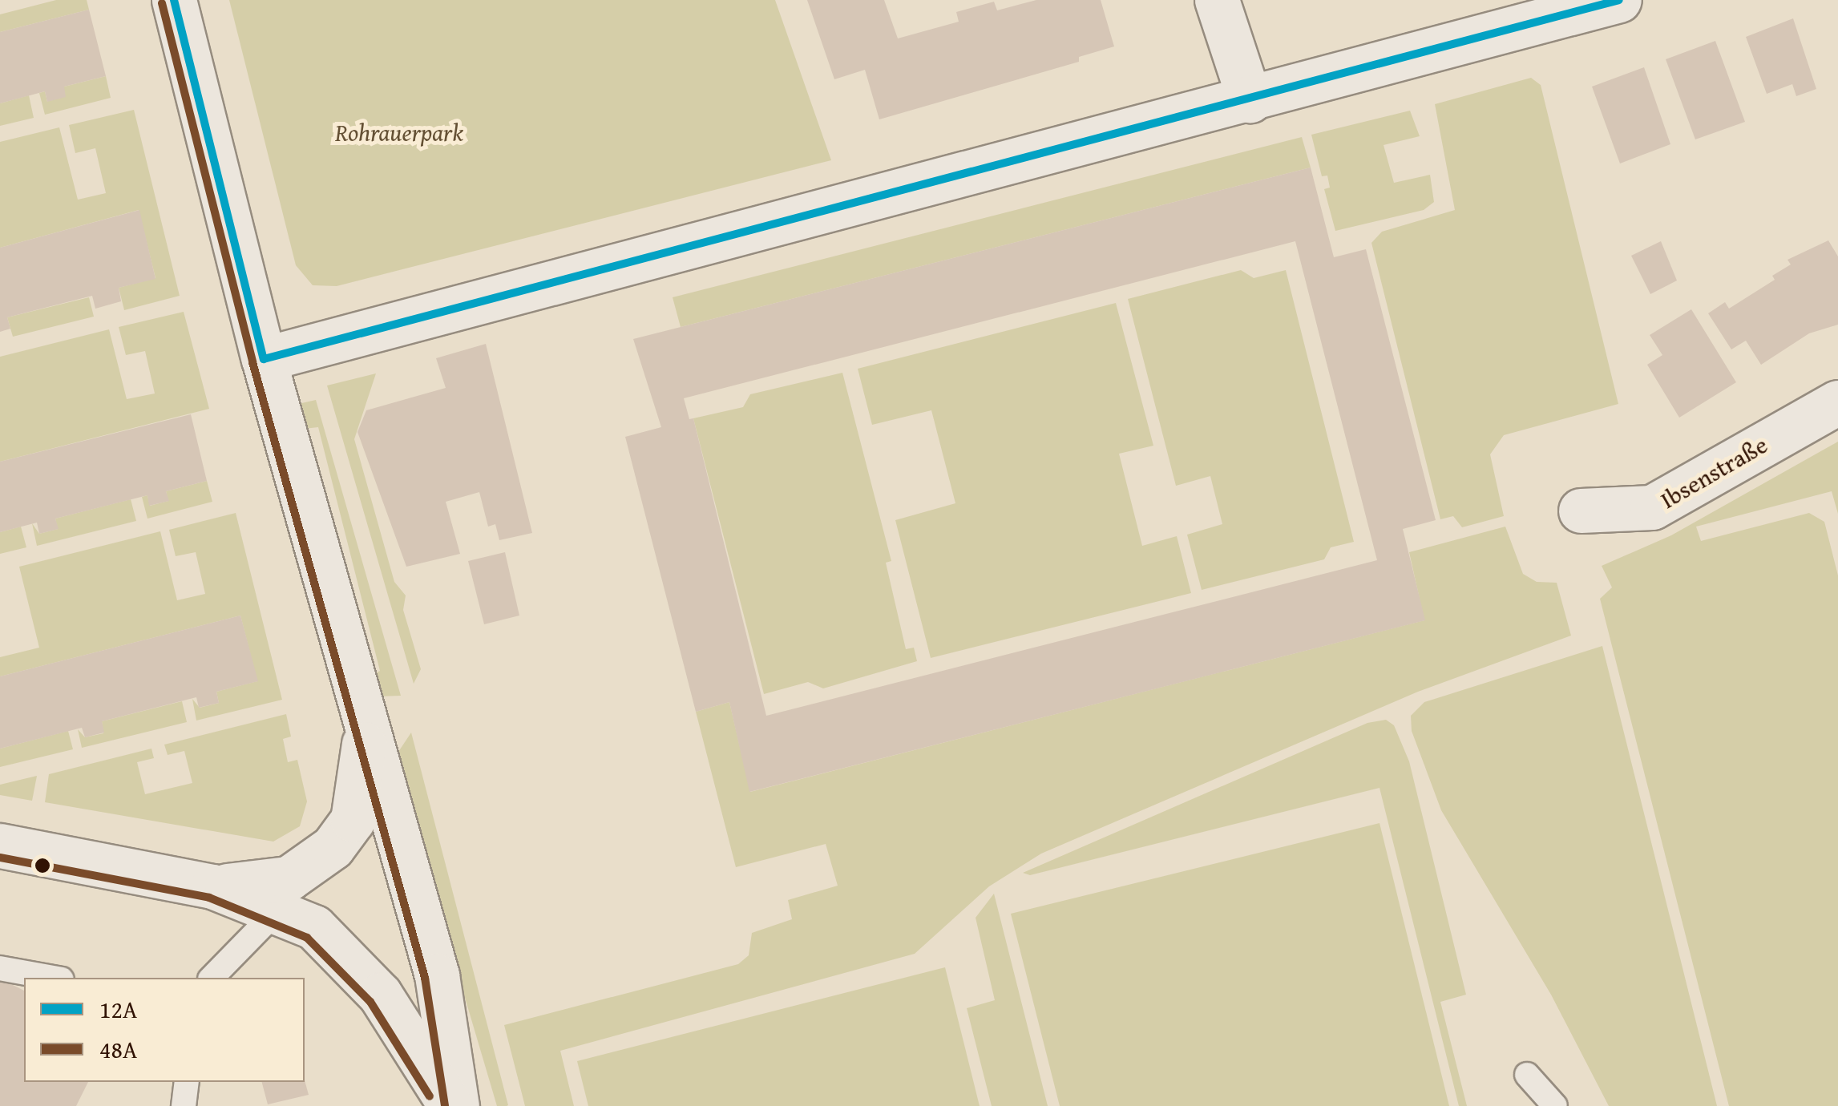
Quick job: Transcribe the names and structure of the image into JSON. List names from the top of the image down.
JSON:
{
  "streets": {
    "main road": ["Ibsenstraße"]
  },
  "parks": ["Rohrauerpark"],
  "lines": ["transit line 12A", "transit line 48A"],
  "legend": ["12A", "48A"]
}
